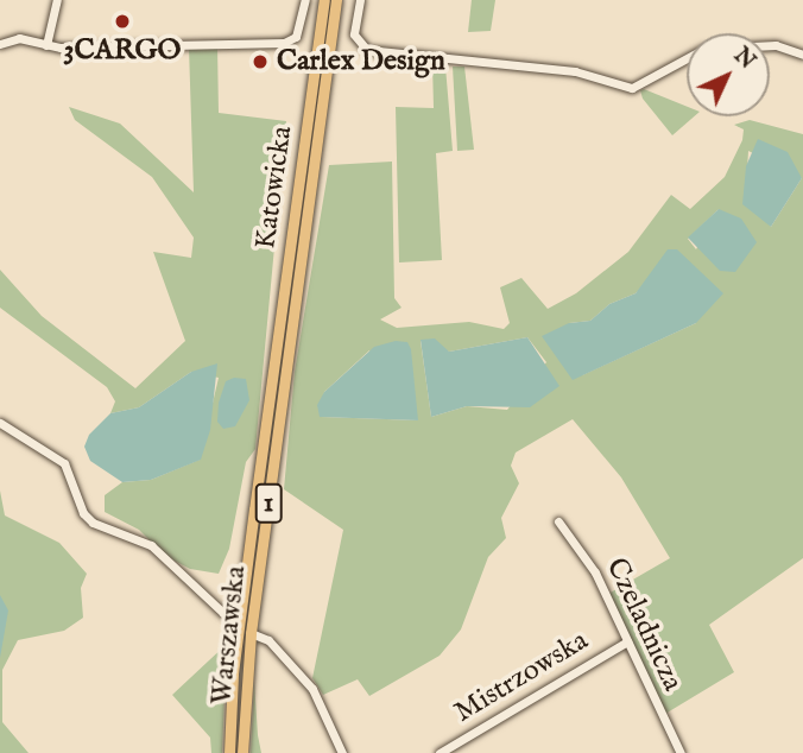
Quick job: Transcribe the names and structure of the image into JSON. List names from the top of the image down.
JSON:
{
  "streets": {
    "main road": ["Katowicka", "1", "Warszawska"],
    "street": ["Czeladnicza", "Mistrzowska"]
  },
  "crossings": [
    ["Katowicka", "Warszawska"],
    ["Czeladnicza", "Mistrzowska"]
  ],
  "places": ["3CARGO", "Carlex Design"],
  "north": "top right"
}
